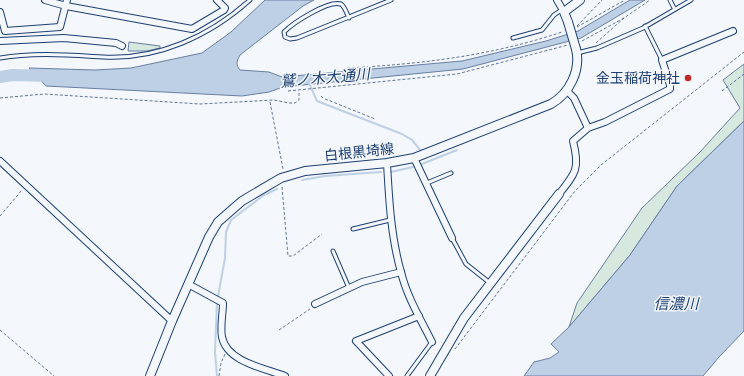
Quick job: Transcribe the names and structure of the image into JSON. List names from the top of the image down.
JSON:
{
  "streets": {
    "main road": ["白根黒埼線"]
  },
  "water": ["鷲ノ木大通川", "信濃川"],
  "places": ["金玉稲荷神社"]
}
